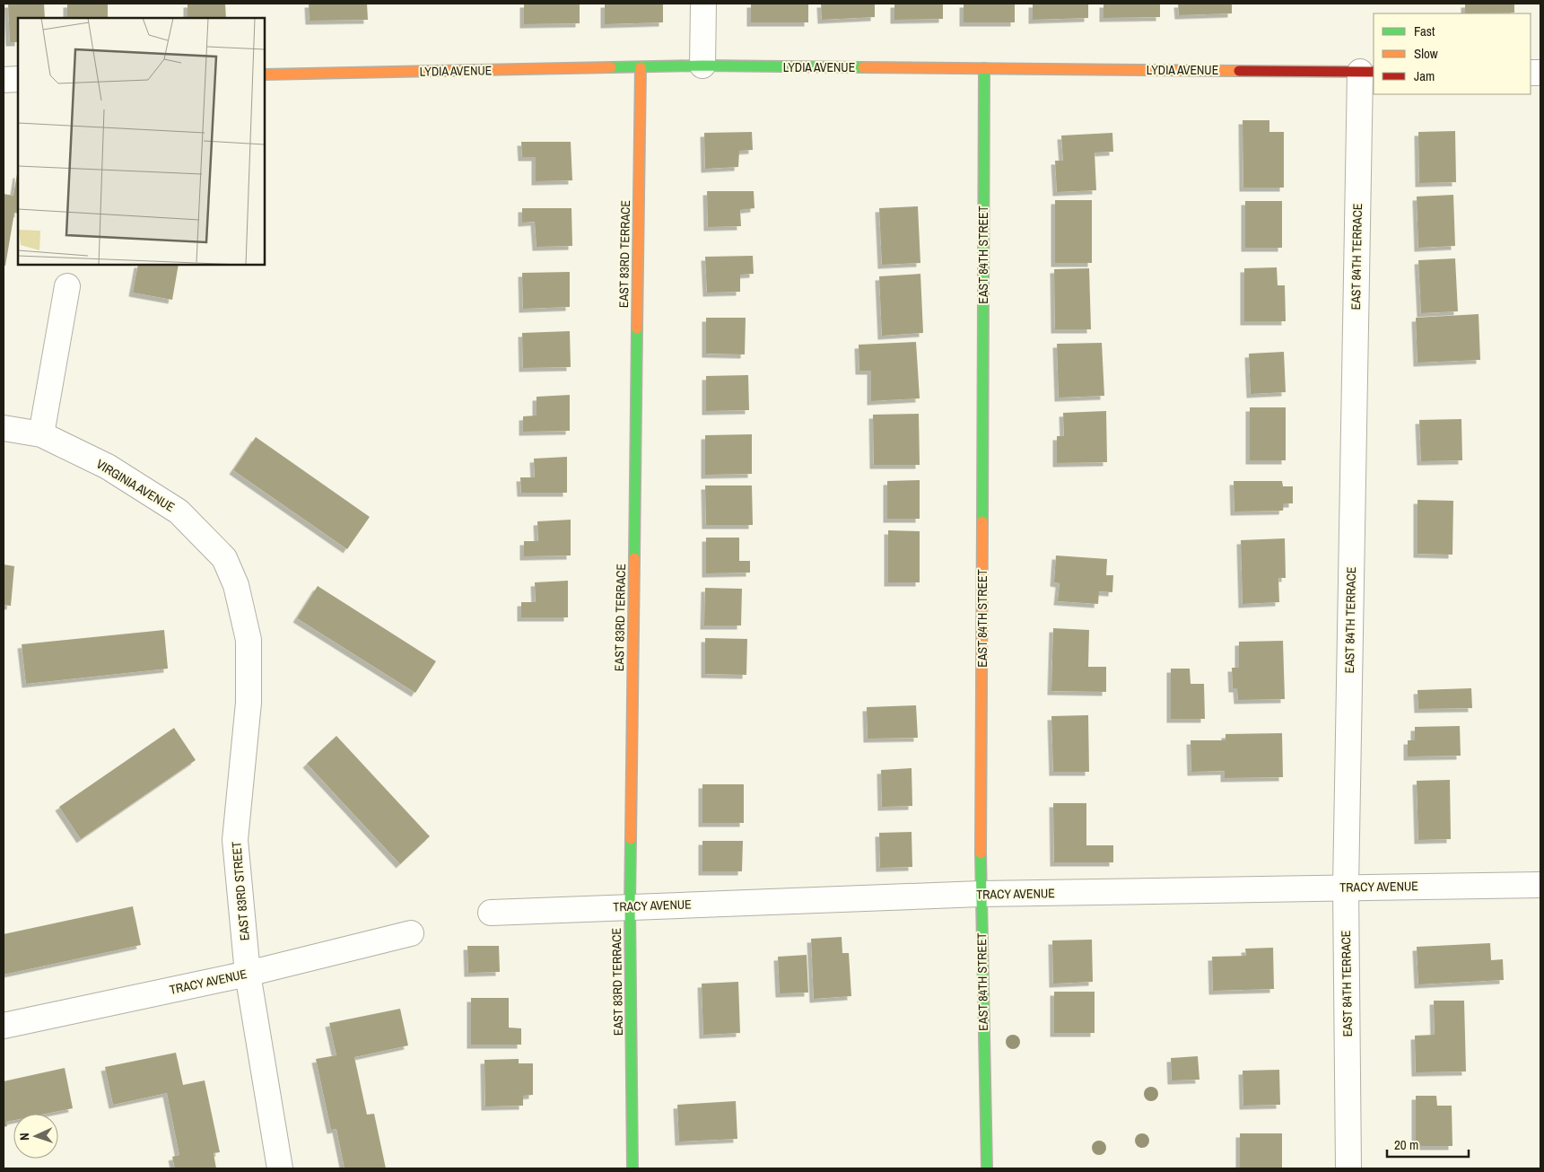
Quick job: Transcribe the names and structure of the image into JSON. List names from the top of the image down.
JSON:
{
  "streets": {
    "street": [
      "LYDIA AVENUE",
      "EAST 83RD TERRACE",
      "EAST 84TH STREET",
      "EAST 84TH TERRACE",
      "VIRGINIA AVENUE",
      "TRACY AVENUE",
      "EAST 83RD STREET"
    ]
  },
  "crossings": [
    ["LYDIA AVENUE", "EAST 83RD TERRACE"],
    ["LYDIA AVENUE", "EAST 84TH STREET"],
    ["LYDIA AVENUE", "EAST 84TH TERRACE"],
    ["EAST 83RD TERRACE", "TRACY AVENUE"],
    ["EAST 84TH STREET", "TRACY AVENUE"],
    ["EAST 84TH TERRACE", "TRACY AVENUE"],
    ["VIRGINIA AVENUE", "EAST 83RD STREET"],
    ["TRACY AVENUE", "EAST 83RD STREET"]
  ],
  "legend": ["Fast", "Slow", "Jam"],
  "scale_bar": "20 m",
  "north": "left"
}
